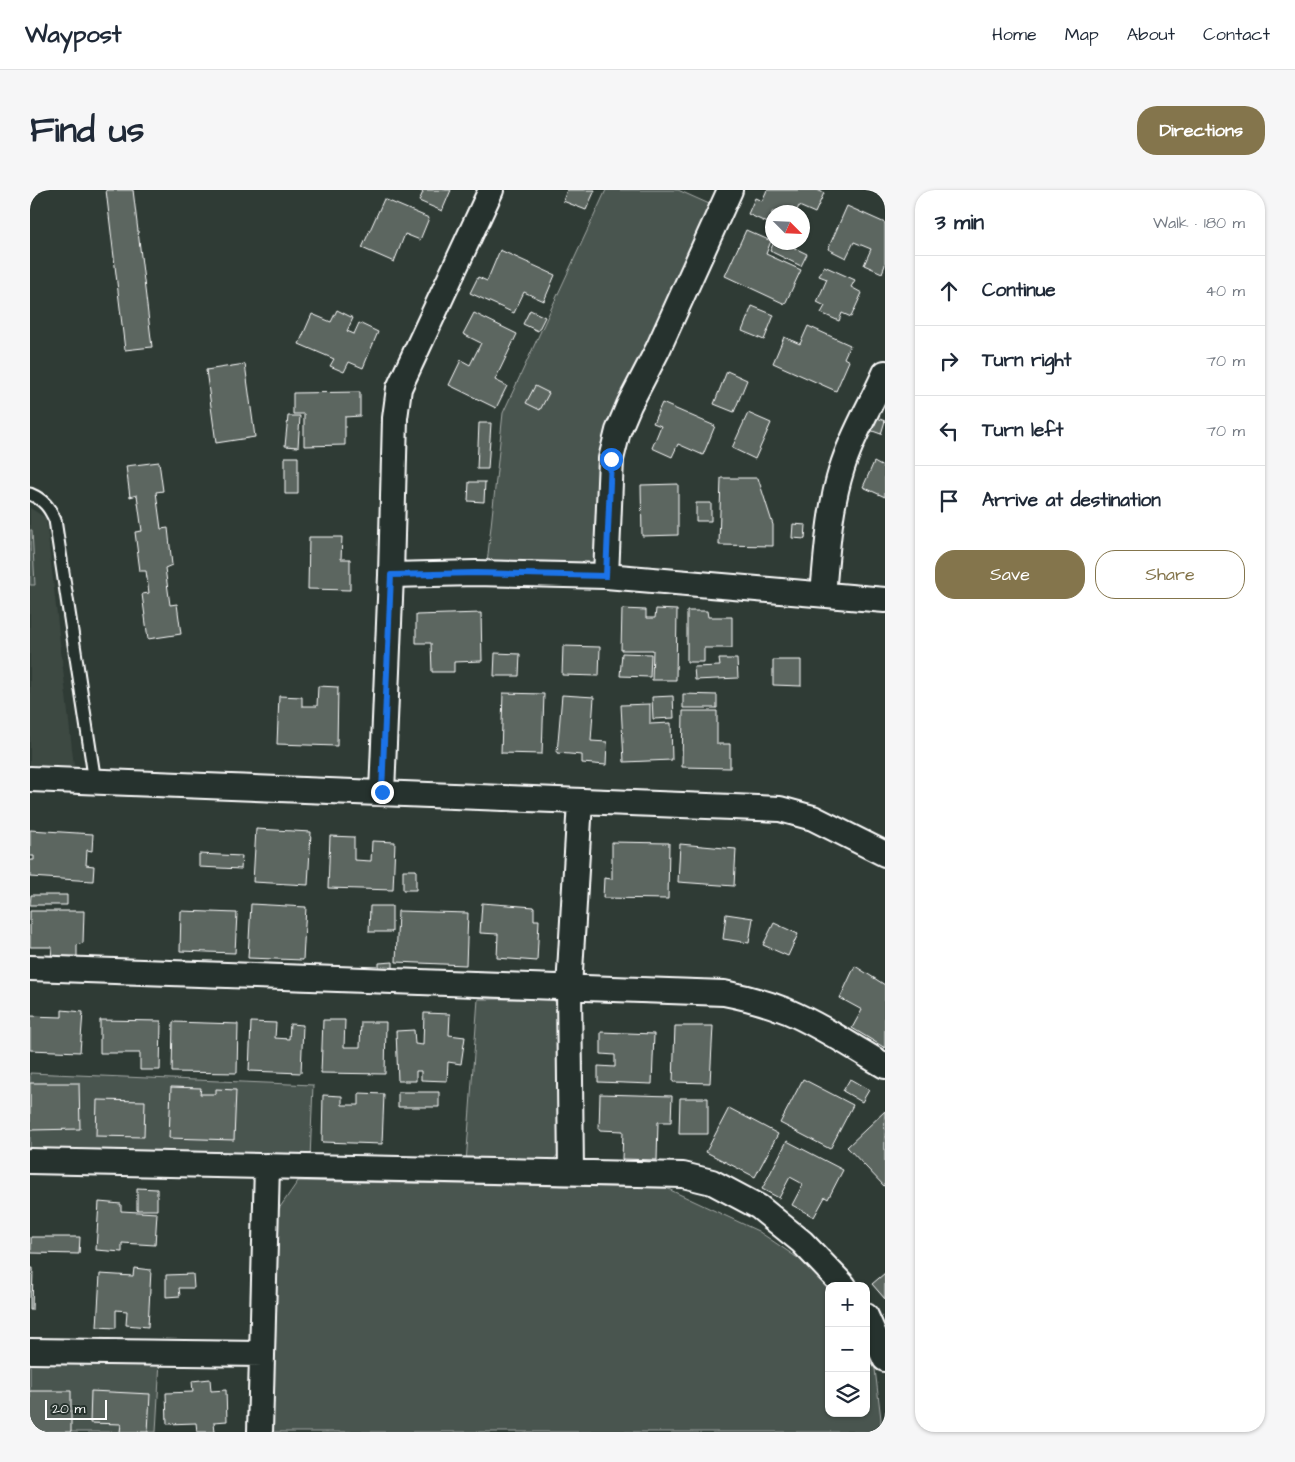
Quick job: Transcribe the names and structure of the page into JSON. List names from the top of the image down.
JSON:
{
  "scale_bar": "20 m",
  "north": "bottom right",
  "page": {
    "header": "Waypost",
    "nav": [
      "Home",
      "Map",
      "About",
      "Contact"
    ],
    "title": "Find us",
    "buttons": [
      "Directions",
      ["Save", "Share"]
    ],
    "heading": ["3 min", "Walk · 180 m"],
    "list": [
      ["Continue", "40 m"],
      ["Turn right", "70 m"],
      ["Turn left", "70 m"],
      "Arrive at destination"
    ],
    "map_buttons": ["+", "−"],
    "scale": "20 m"
  }
}
